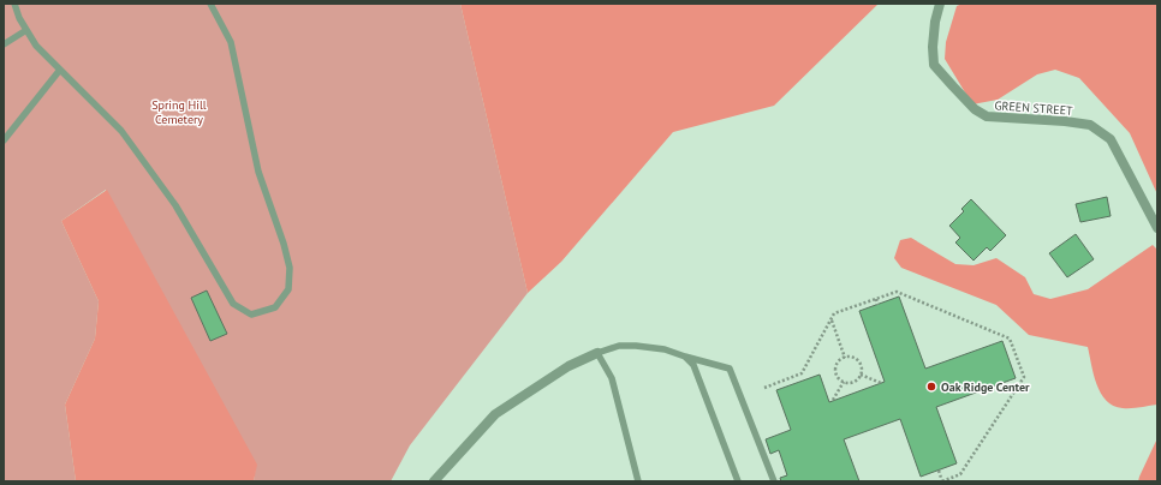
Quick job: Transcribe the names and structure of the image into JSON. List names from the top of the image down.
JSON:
{
  "streets": {
    "street": ["GREEN STREET"]
  },
  "parks": ["Spring Hill Cemetery"],
  "places": ["Oak Ridge Center"]
}
